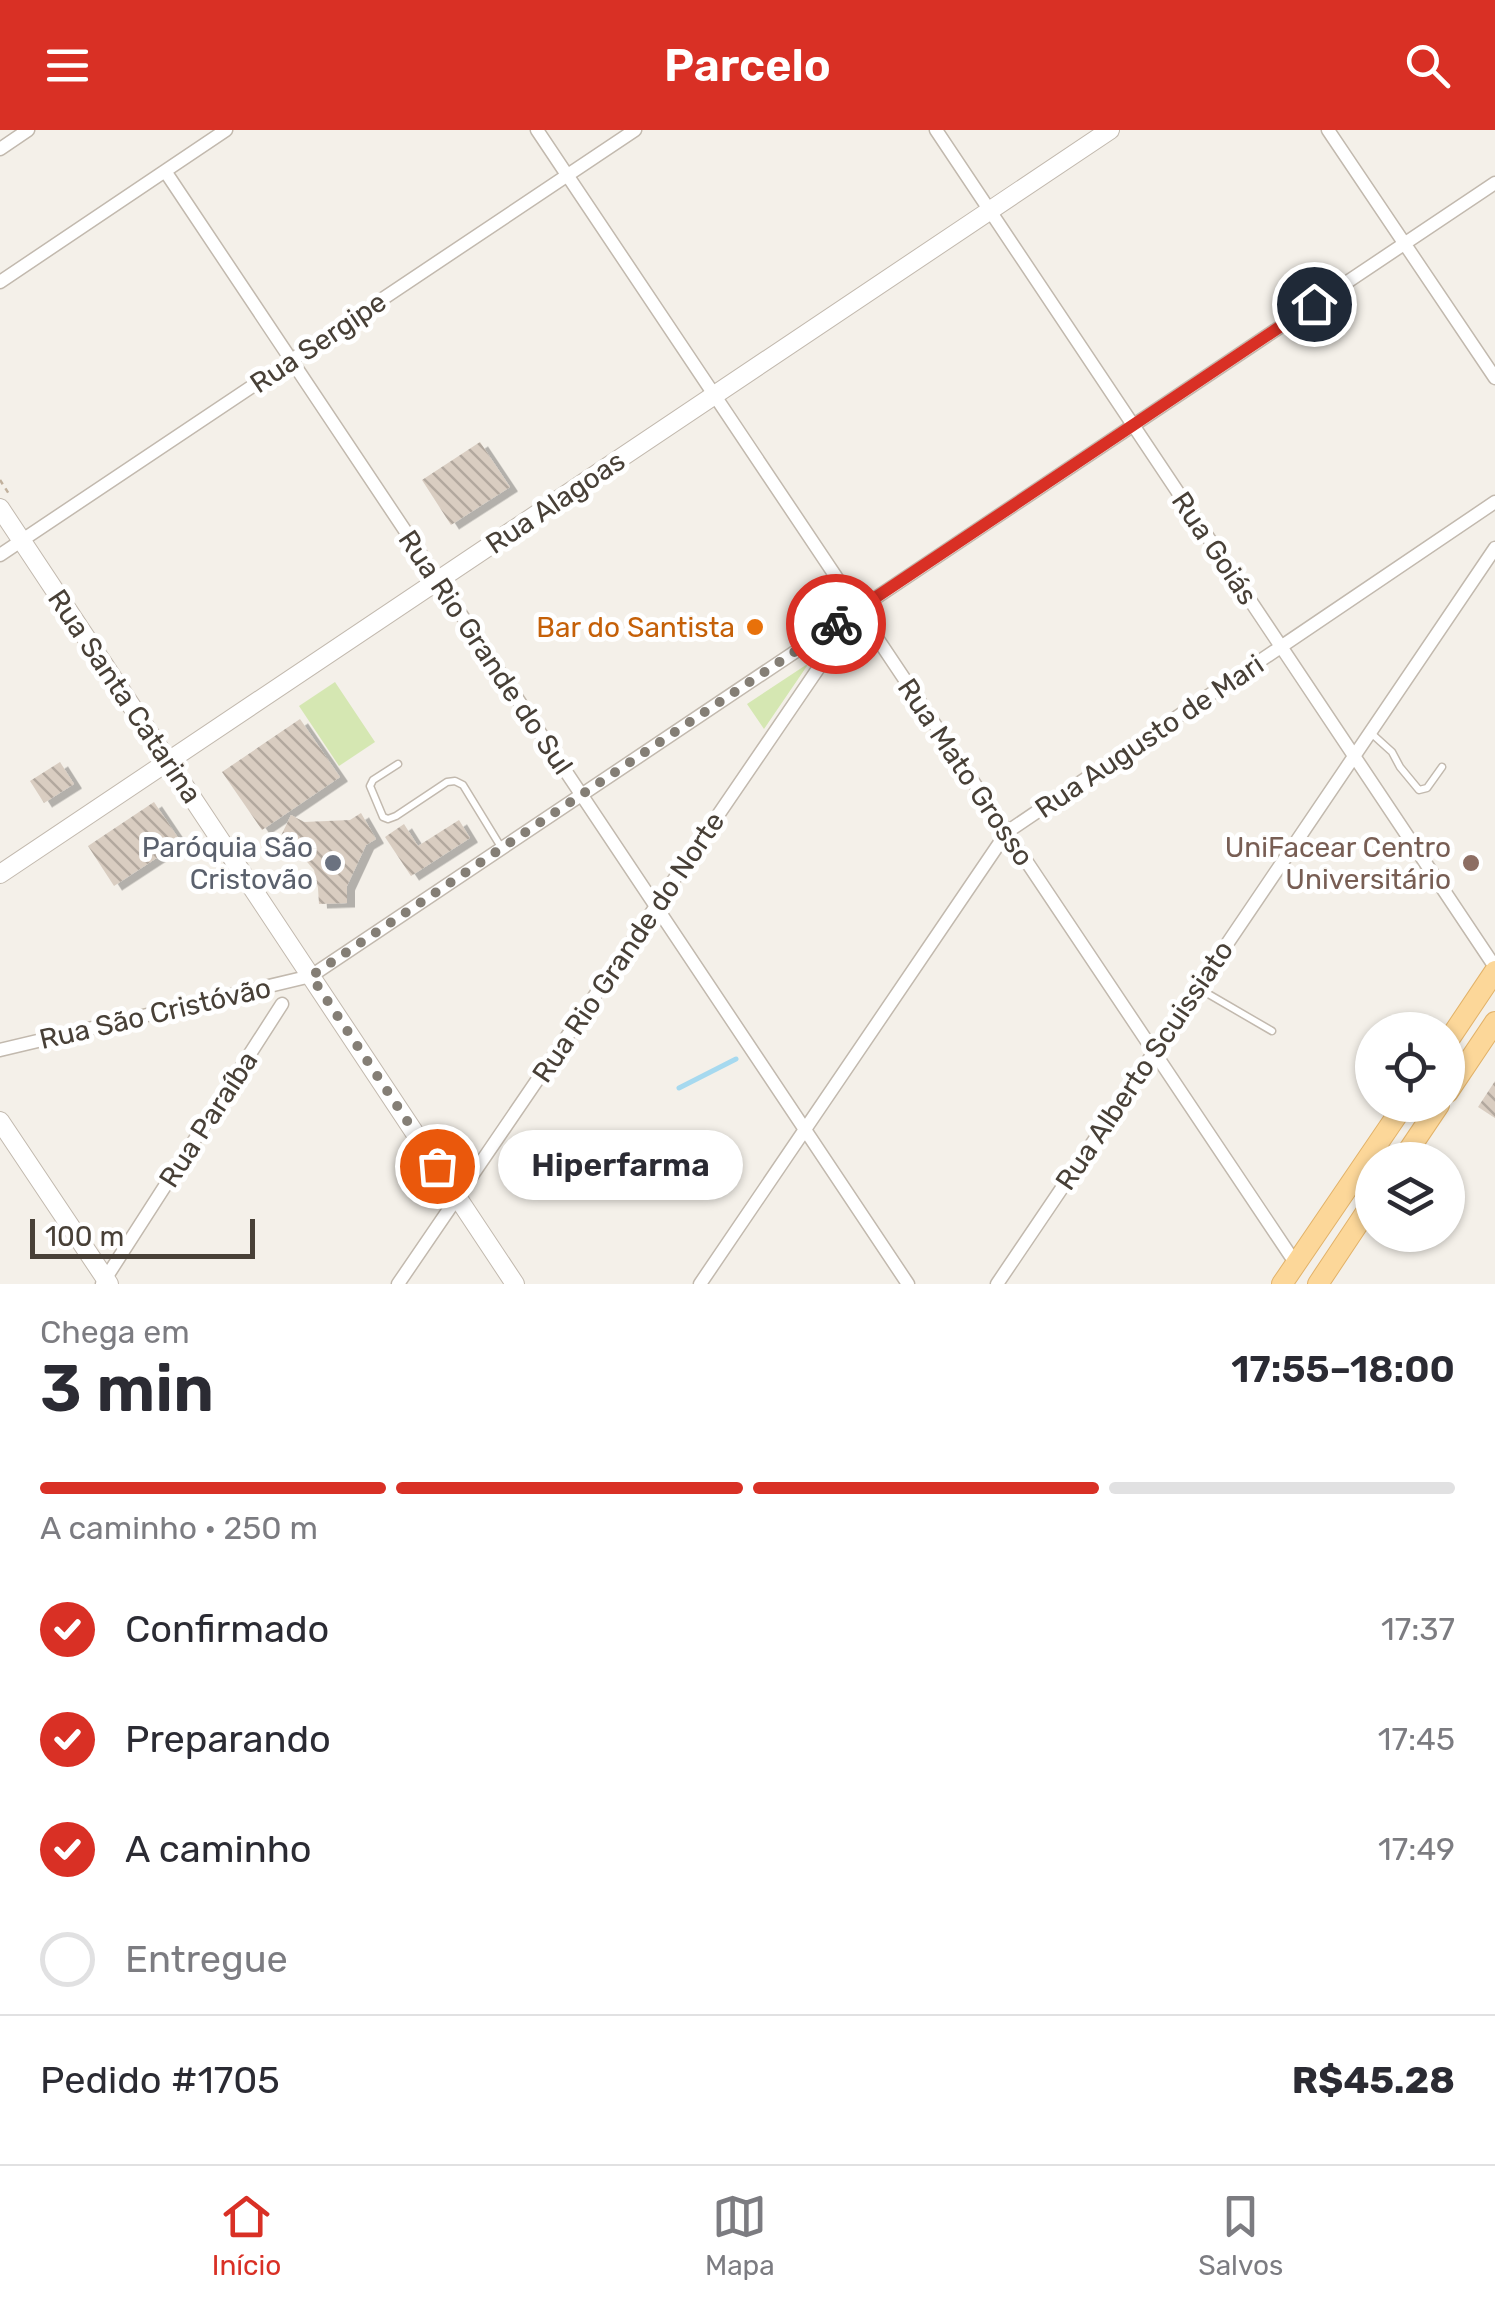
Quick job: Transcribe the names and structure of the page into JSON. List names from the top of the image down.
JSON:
{
  "streets": {
    "street": [
      "Rua Sergipe",
      "Rua Alagoas",
      "Rua Goiás",
      "Rua Rio Grande do Sul",
      "Rua Santa Catarina",
      "Rua Augusto de Mari",
      "Rua Mato Grosso",
      "Rua Rio Grande do Norte",
      "Rua São Cristóvão",
      "Rua Alberto Scuissiato",
      "Rua Paraíba"
    ]
  },
  "crossings": [
    ["Rua Sergipe", "Rua Rio Grande do Sul"],
    ["Rua Sergipe", "Rua Santa Catarina"],
    ["Rua Sergipe", "Rua Mato Grosso"],
    ["Rua Alagoas", "Rua Goiás"],
    ["Rua Alagoas", "Rua Rio Grande do Sul"],
    ["Rua Alagoas", "Rua Santa Catarina"],
    ["Rua Alagoas", "Rua Mato Grosso"],
    ["Rua Goiás", "Rua Augusto de Mari"],
    ["Rua Goiás", "Rua Alberto Scuissiato"],
    ["Rua Rio Grande do Sul", "Rua Augusto de Mari"],
    ["Rua Rio Grande do Sul", "Rua Rio Grande do Norte"],
    ["Rua Santa Catarina", "Rua Rio Grande do Norte"],
    ["Rua Santa Catarina", "Rua São Cristóvão"],
    ["Rua Augusto de Mari", "Rua Mato Grosso"],
    ["Rua Mato Grosso", "Rua Rio Grande do Norte"],
    ["Rua Mato Grosso", "Rua Alberto Scuissiato"]
  ],
  "places": [
    "Bar do Santista",
    "Paróquia São Cristovão",
    "UniFacear Centro Universitário",
    "Hiperfarma"
  ],
  "scale_bar": "100 m",
  "page": {
    "header": "Parcelo",
    "bubble": "Hiperfarma",
    "scale": "100 m",
    "heading": ["3 min", "Chega em", "17:55–18:00"],
    "panel": ["Pedido #1705", "R$45.28"],
    "bar": "A caminho · 250 m",
    "list": [
      ["Confirmado", "17:37"],
      ["Preparando", "17:45"],
      ["A caminho", "17:49"],
      "Entregue"
    ],
    "tabs": ["Início", "Mapa", "Salvos"]
  }
}
